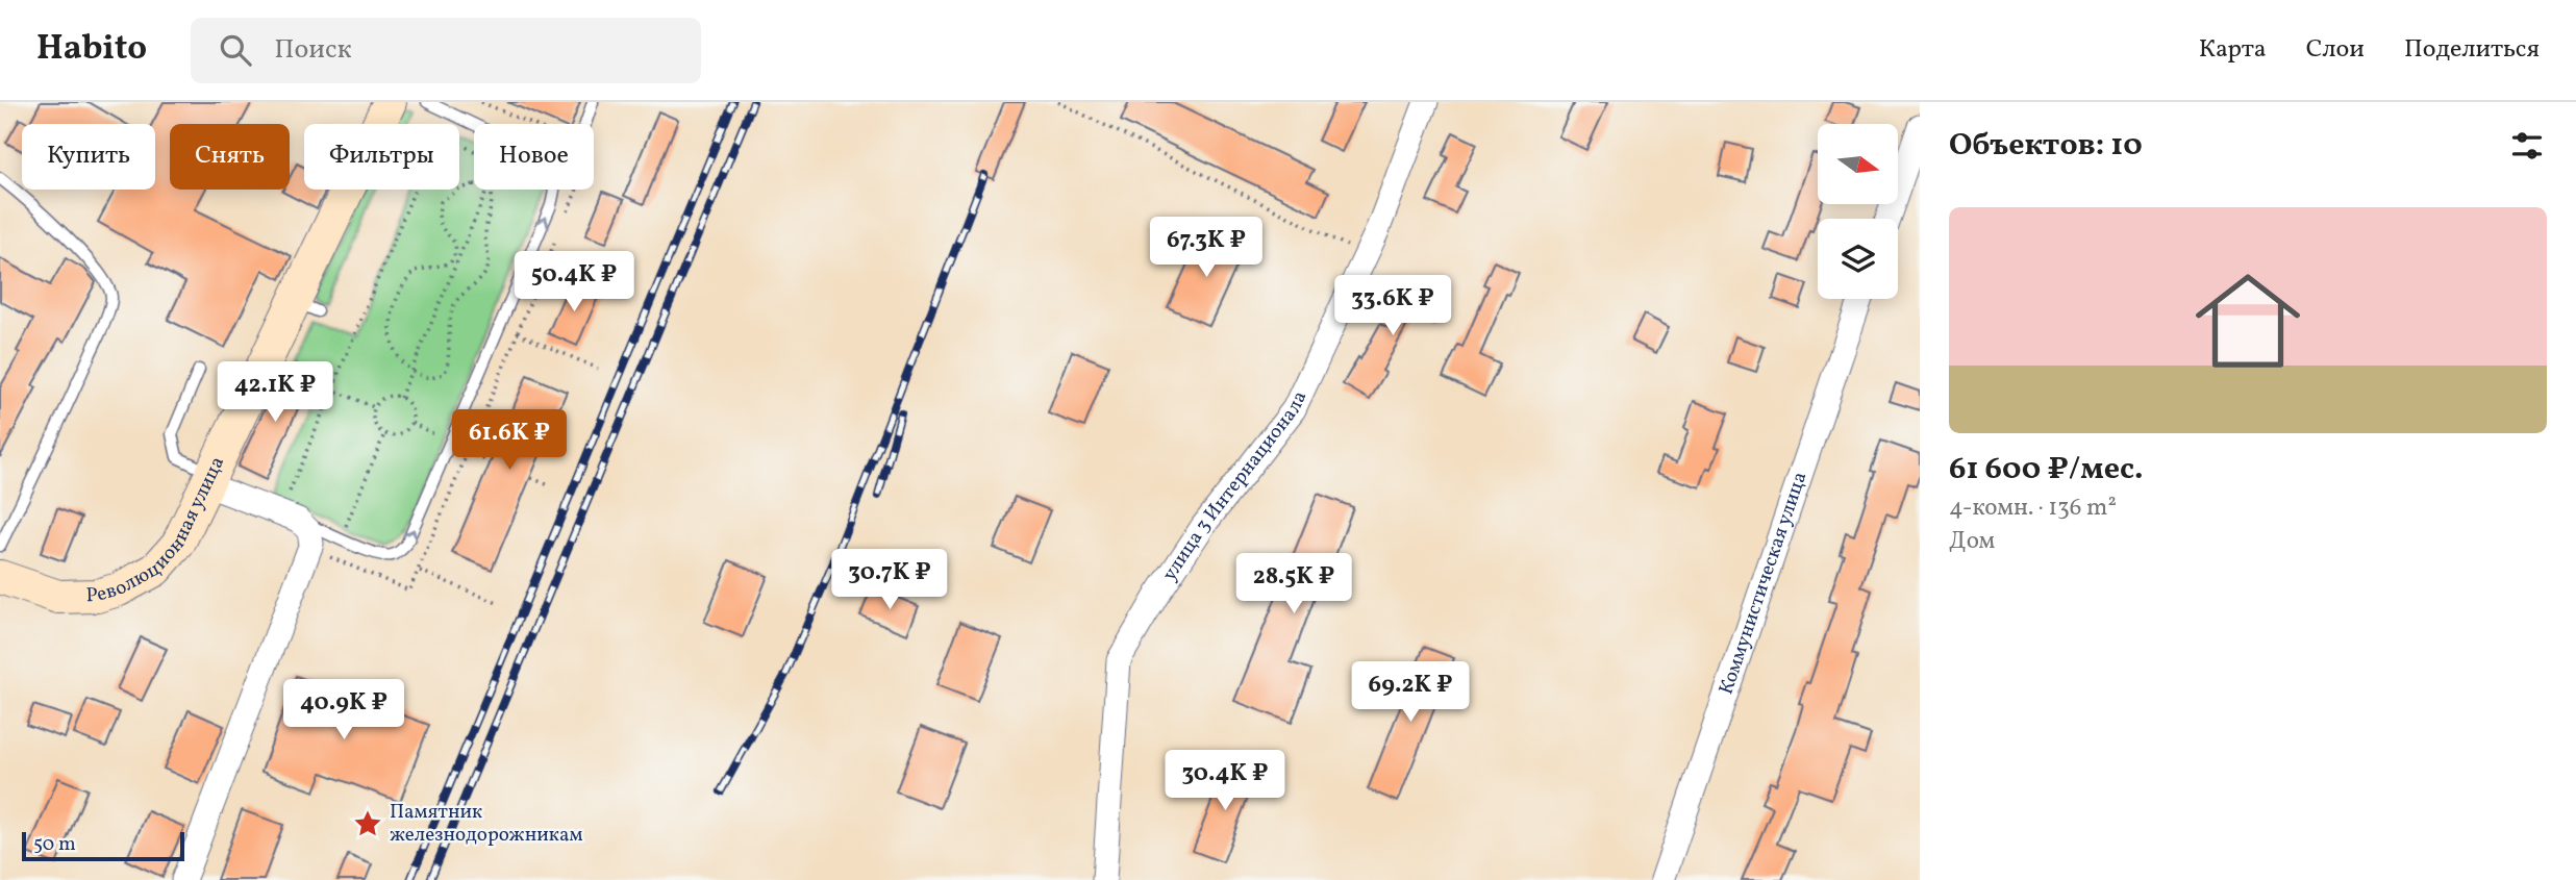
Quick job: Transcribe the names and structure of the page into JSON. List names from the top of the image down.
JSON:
{
  "streets": {
    "main road": ["Революционная улица"],
    "street": ["улица 3 Интернационала", "Коммунистическая улица"]
  },
  "places": {
    "place": ["Памятник железнодорожникам"]
  },
  "scale_bar": "50 m",
  "north": "right",
  "page": {
    "header": "Habito",
    "search": "Поиск",
    "nav": ["Карта", "Слои", "Поделиться"],
    "heading": "Объектов: 10",
    "chip": [
      "Купить",
      "Снять",
      "Фильтры",
      "Новое"
    ],
    "list": [
      {
        "name": "61 600 ₽/мес.",
        "note": "4-комн. · 136 m² · Дом"
      }
    ],
    "price": [
      "67.3K ₽",
      "50.4K ₽",
      "33.6K ₽",
      "42.1K ₽",
      "61.6K ₽",
      "30.7K ₽",
      "28.5K ₽",
      "69.2K ₽",
      "40.9K ₽",
      "30.4K ₽"
    ],
    "scale": "50 m"
  }
}
